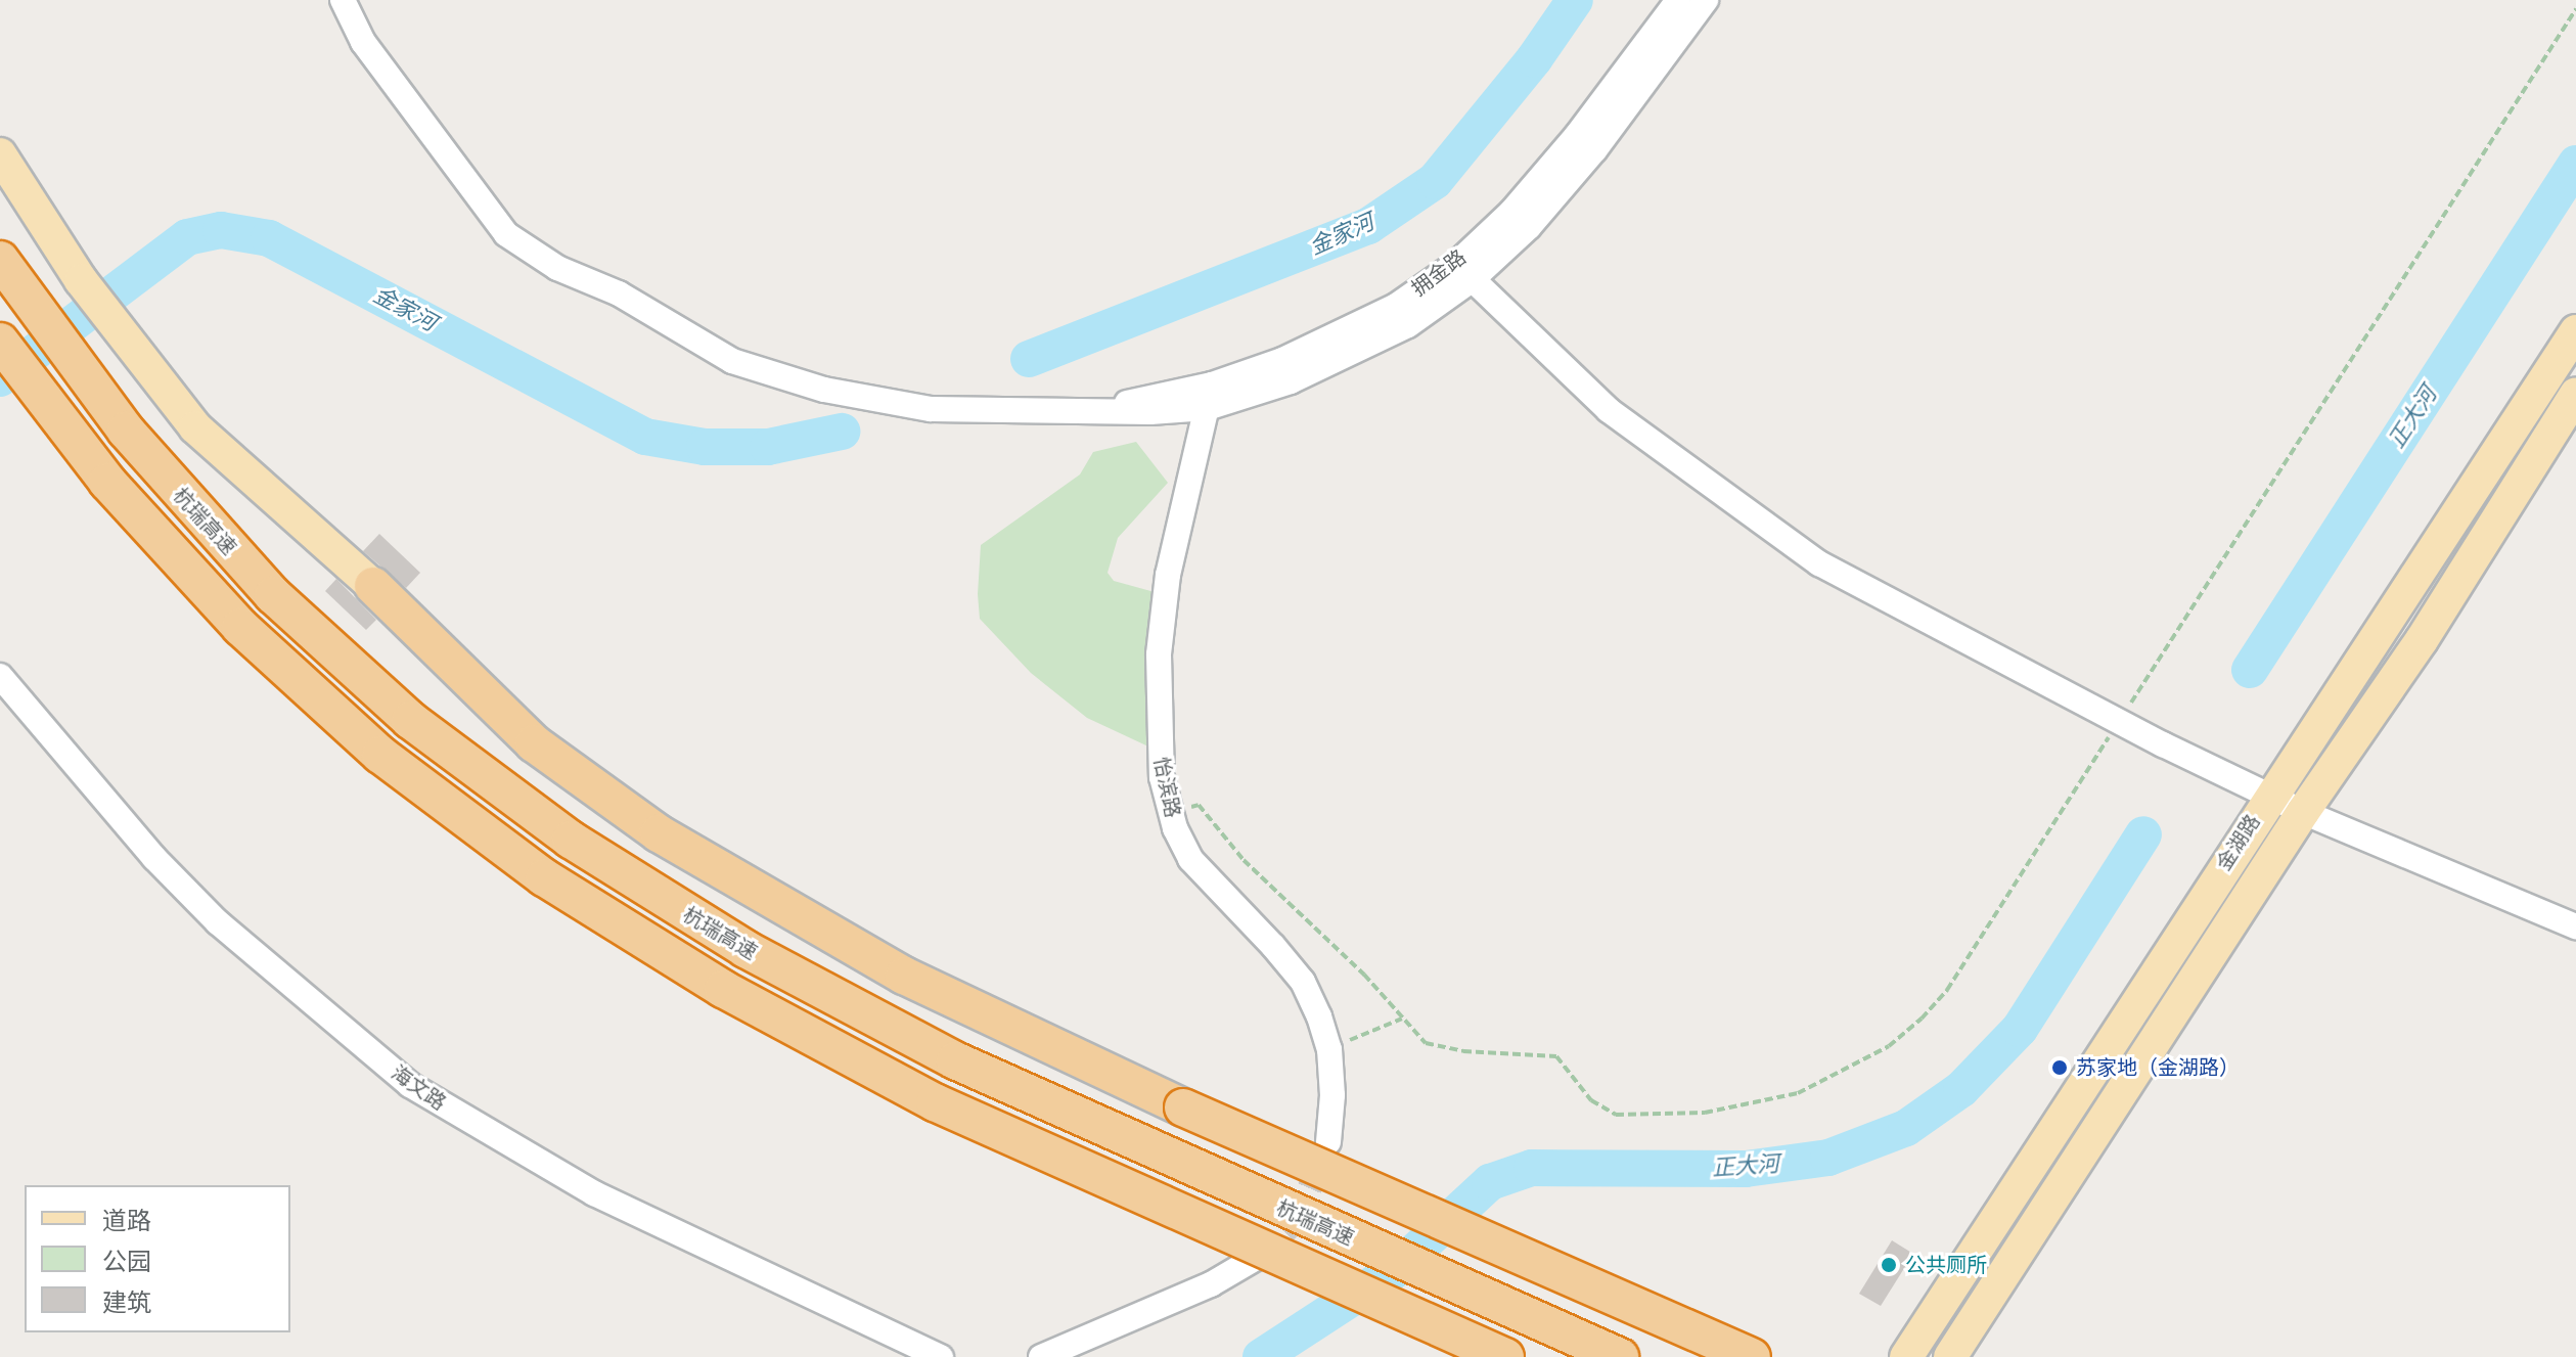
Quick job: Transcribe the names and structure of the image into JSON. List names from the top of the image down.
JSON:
{
  "streets": {
    "highway": ["杭瑞高速"],
    "main road": ["金湖路"],
    "street": ["拥金路", "怡滨路", "海文路"]
  },
  "crossings": [
    ["拥金路", "怡滨路"]
  ],
  "water": ["金家河", "正大河"],
  "places": ["苏家地（金湖路）", "公共厕所"],
  "legend": ["道路", "公园", "建筑"]
}
